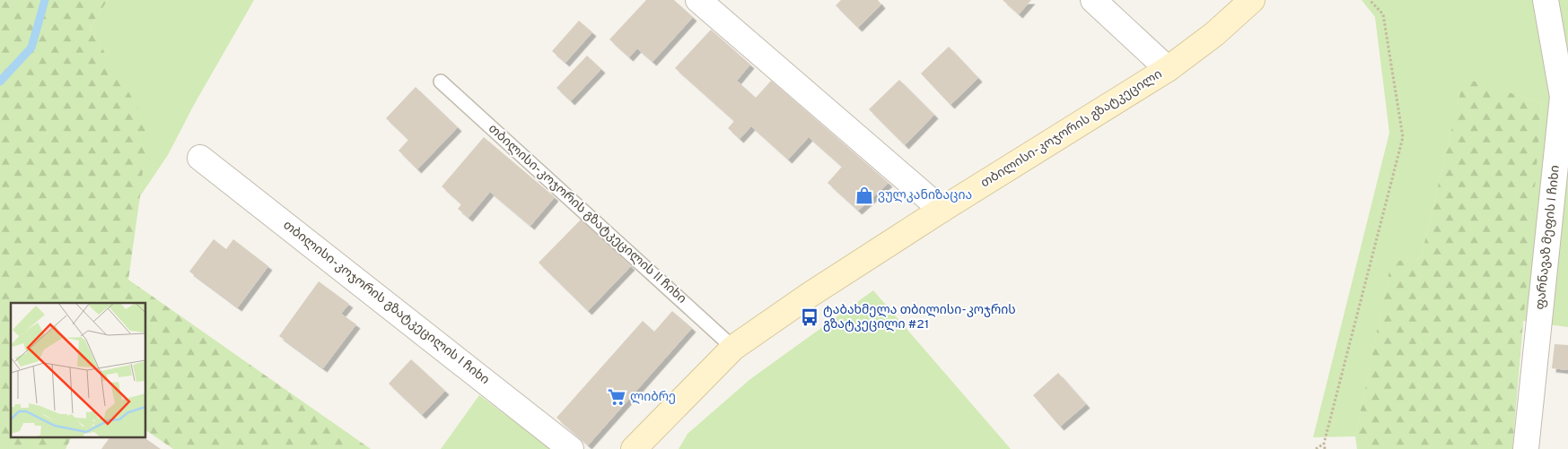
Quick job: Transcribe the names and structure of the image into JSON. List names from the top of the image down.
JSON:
{
  "streets": {
    "main road": ["თბილისი-კოჯორის გზატკეცილი"],
    "street": ["ფარნავაზ მეფის I ჩიხი", "თბილისი-კოჯორის გზატკეცილის I ჩიხი"],
    "lane": ["თბილისი-კოჯორის გზატკეცილის II ჩიხი"]
  },
  "crossings": [
    ["თბილისი-კოჯორის გზატკეცილი", "თბილისი-კოჯორის გზატკეცილის II ჩიხი"]
  ],
  "places": {
    "shop": ["ვულკანიზაცია"],
    "bus stop": ["ტაბახმელა თბილისი-კოჯრის გზატკეცილი #21"],
    "supermarket": ["ლიბრე"]
  }
}
